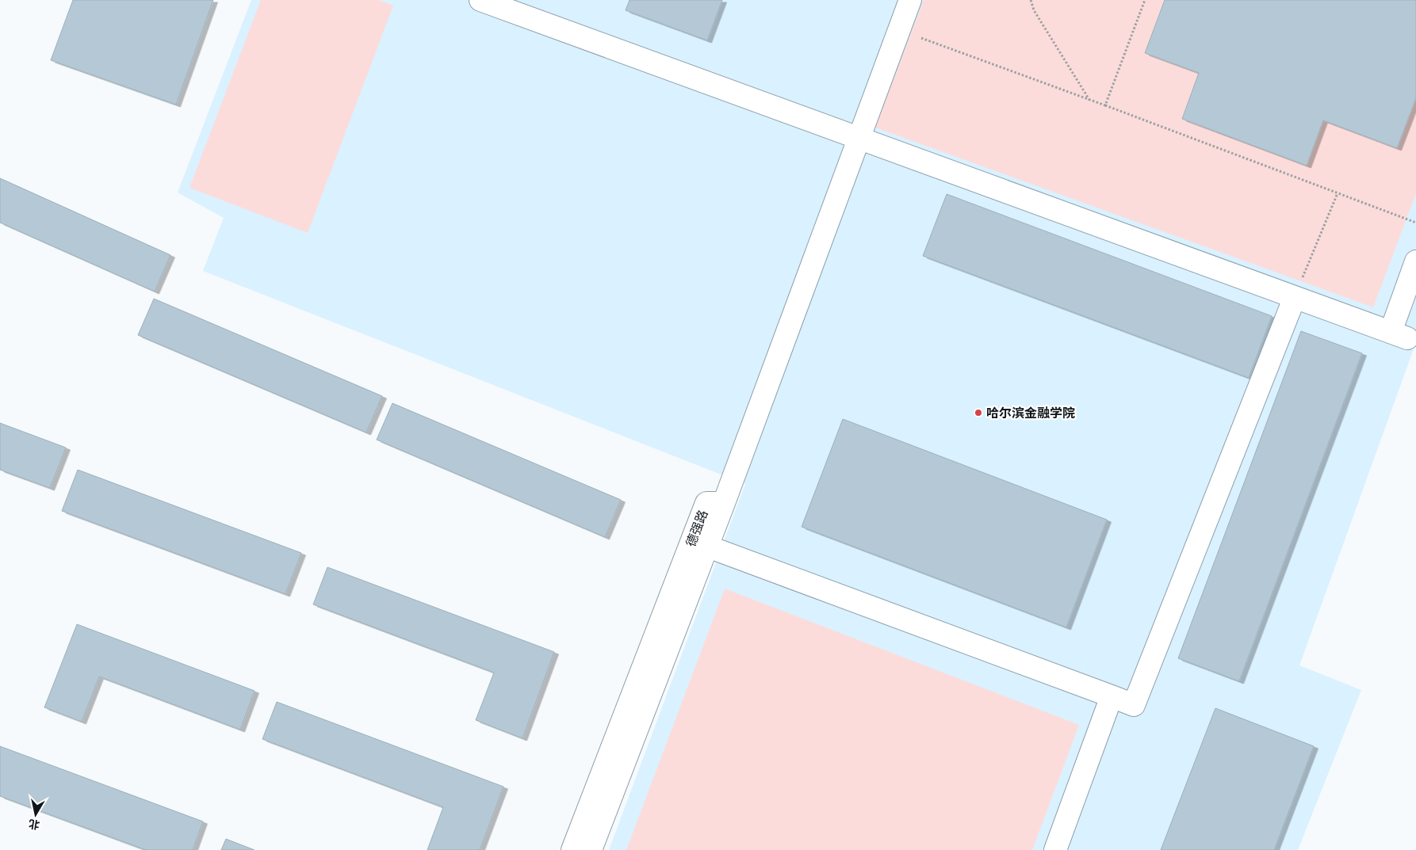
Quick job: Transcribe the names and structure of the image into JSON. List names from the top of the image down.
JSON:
{
  "streets": {
    "street": ["德强路"]
  },
  "places": ["哈尔滨金融学院"],
  "north": "bottom"
}
